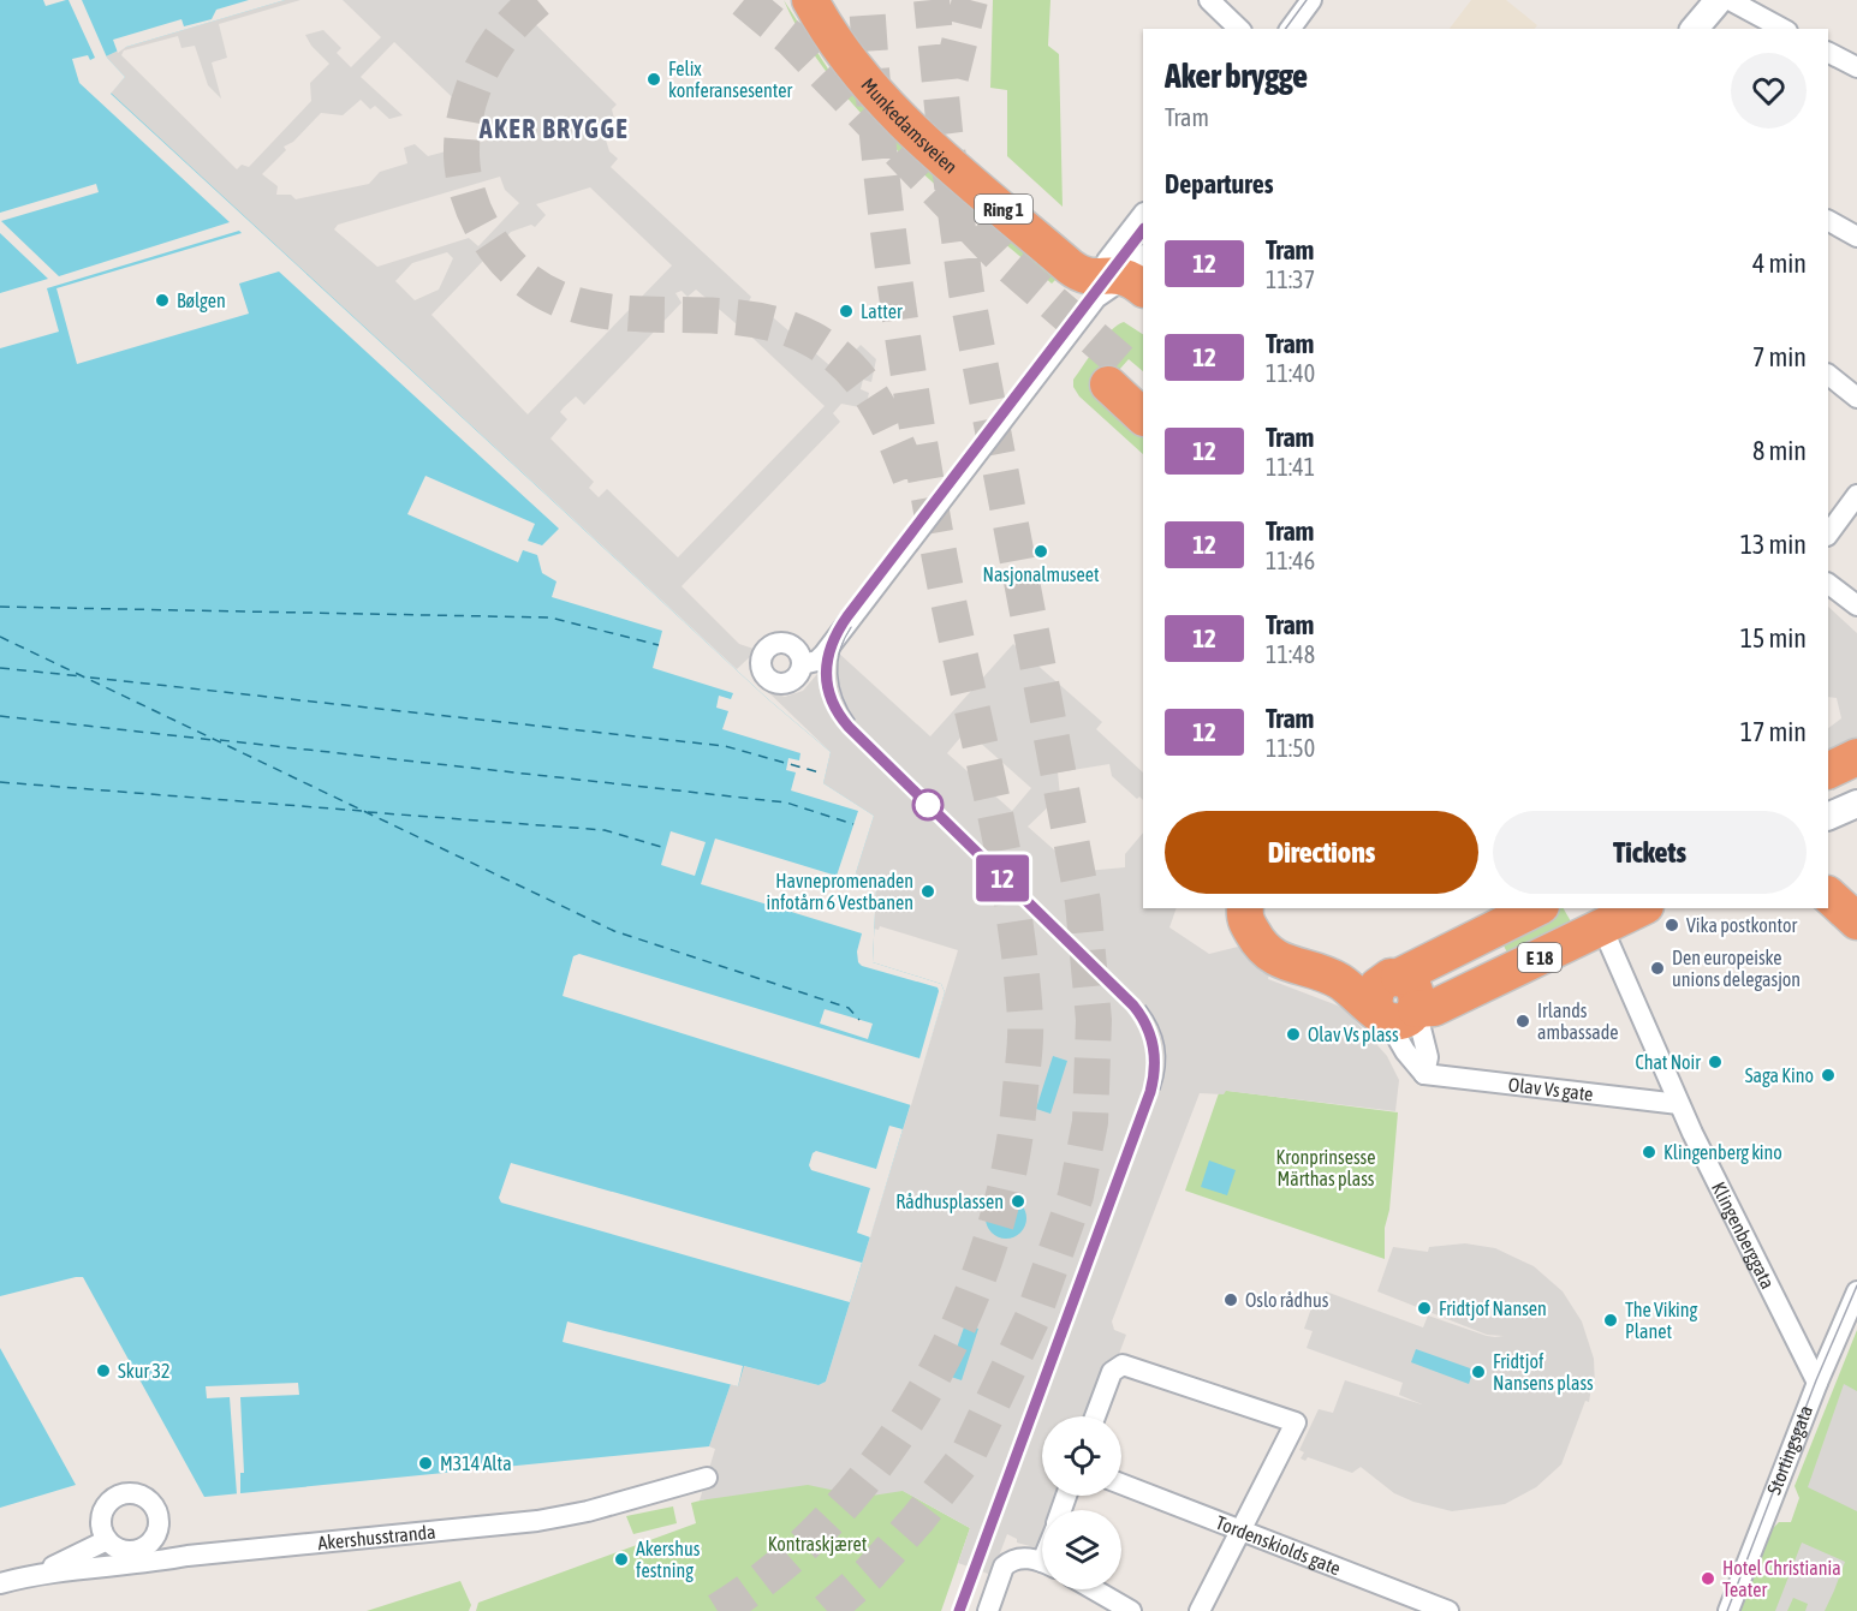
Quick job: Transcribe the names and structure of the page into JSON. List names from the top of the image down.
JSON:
{
  "streets": {
    "highway": ["Munkedamsveien", "Ring 1", "E 18"],
    "street": [
      "Olav Vs gate",
      "Klingenberggata",
      "Stortingsgata",
      "Akershusstranda",
      "Tordenskiolds gate"
    ]
  },
  "crossings": [
    ["E 18", "Klingenberggata"],
    ["Olav Vs gate", "Klingenberggata"],
    ["Klingenberggata", "Stortingsgata"]
  ],
  "districts": ["AKER BRYGGE"],
  "parks": ["Kronprinsesse Märthas plass", "Kontraskjæret"],
  "places": [
    "Felix konferansesenter",
    "Bølgen",
    "Latter",
    "Nasjonalmuseet",
    "Havnepromenaden infotårn 6 Vestbanen",
    "Vika postkontor",
    "Den europeiske unions delegasjon",
    "Irlands ambassade",
    "Olav Vs plass",
    "Chat Noir",
    "Saga Kino",
    "Klingenberg kino",
    "Rådhusplassen",
    "Oslo rådhus",
    "Fridtjof Nansen",
    "The Viking Planet",
    "Skur 32",
    "Fridtjof Nansens plass",
    "M314 Alta",
    "Akershus festning",
    "Hotel Christiania Teater"
  ],
  "lines": ["tram line 12"],
  "page": {
    "on_map": "12",
    "heading": [
      ["Aker brygge", "Tram"],
      "Departures"
    ],
    "list": [
      {
        "mark": "12",
        "name": "Tram",
        "note": "11:37",
        "value": "4 min"
      },
      {
        "mark": "12",
        "name": "Tram",
        "note": "11:40",
        "value": "7 min"
      },
      {
        "mark": "12",
        "name": "Tram",
        "note": "11:41",
        "value": "8 min"
      },
      {
        "mark": "12",
        "name": "Tram",
        "note": "11:46",
        "value": "13 min"
      },
      {
        "mark": "12",
        "name": "Tram",
        "note": "11:48",
        "value": "15 min"
      },
      {
        "mark": "12",
        "name": "Tram",
        "note": "11:50",
        "value": "17 min"
      }
    ],
    "buttons": ["Directions", "Tickets"]
  }
}
